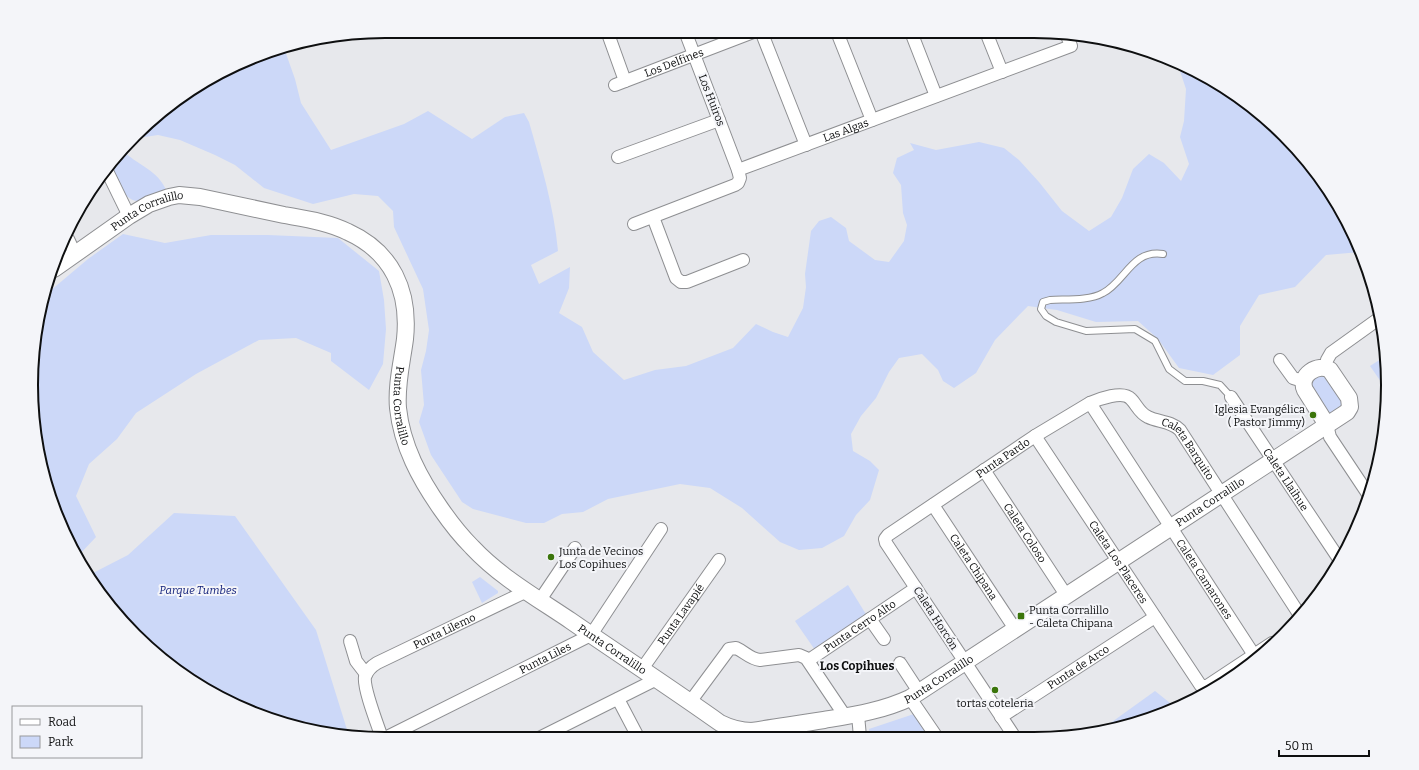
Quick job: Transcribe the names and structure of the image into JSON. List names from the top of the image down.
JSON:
{
  "streets": {
    "street": [
      "Los Delfines",
      "Los Huiros",
      "Las Algas",
      "Punta Corralillo",
      "Caleta Barquito",
      "Punta Pardo",
      "Caleta Llaihue",
      "Caleta Coloso",
      "Caleta Los Placeres",
      "Caleta Chipana",
      "Caleta Camarones",
      "Punta Lavapié",
      "Caleta Horcón",
      "Punta Cerro Alto",
      "Punta Lilemo",
      "Punta Liles",
      "Punta de Arco"
    ]
  },
  "crossings": [
    ["Los Delfines", "Los Huiros"],
    ["Los Huiros", "Las Algas"],
    ["Punta Corralillo", "Caleta Barquito"],
    ["Punta Corralillo", "Caleta Llaihue"],
    ["Punta Corralillo", "Caleta Coloso"],
    ["Punta Corralillo", "Caleta Los Placeres"],
    ["Punta Corralillo", "Caleta Chipana"],
    ["Punta Corralillo", "Caleta Camarones"],
    ["Punta Corralillo", "Punta Lavapié"],
    ["Punta Corralillo", "Caleta Horcón"],
    ["Punta Corralillo", "Punta Lilemo"],
    ["Punta Corralillo", "Punta Liles"],
    ["Caleta Barquito", "Punta Pardo"],
    ["Punta Pardo", "Caleta Coloso"],
    ["Punta Pardo", "Caleta Los Placeres"],
    ["Punta Pardo", "Caleta Chipana"],
    ["Punta Pardo", "Caleta Camarones"],
    ["Punta Pardo", "Caleta Horcón"],
    ["Caleta Los Placeres", "Punta de Arco"],
    ["Caleta Horcón", "Punta Cerro Alto"],
    ["Caleta Horcón", "Punta de Arco"]
  ],
  "districts": ["Los Copihues"],
  "parks": ["Parque Tumbes"],
  "places": {
    "other": ["Iglesia Evangélica ( Pastor Jimmy)", "Junta de Vecinos Los Copihues", "tortas coteleria"],
    "transit": ["Punta Corralillo - Caleta Chipana"]
  },
  "legend": ["Road", "Park"],
  "scale_bar": "50 m"
}
